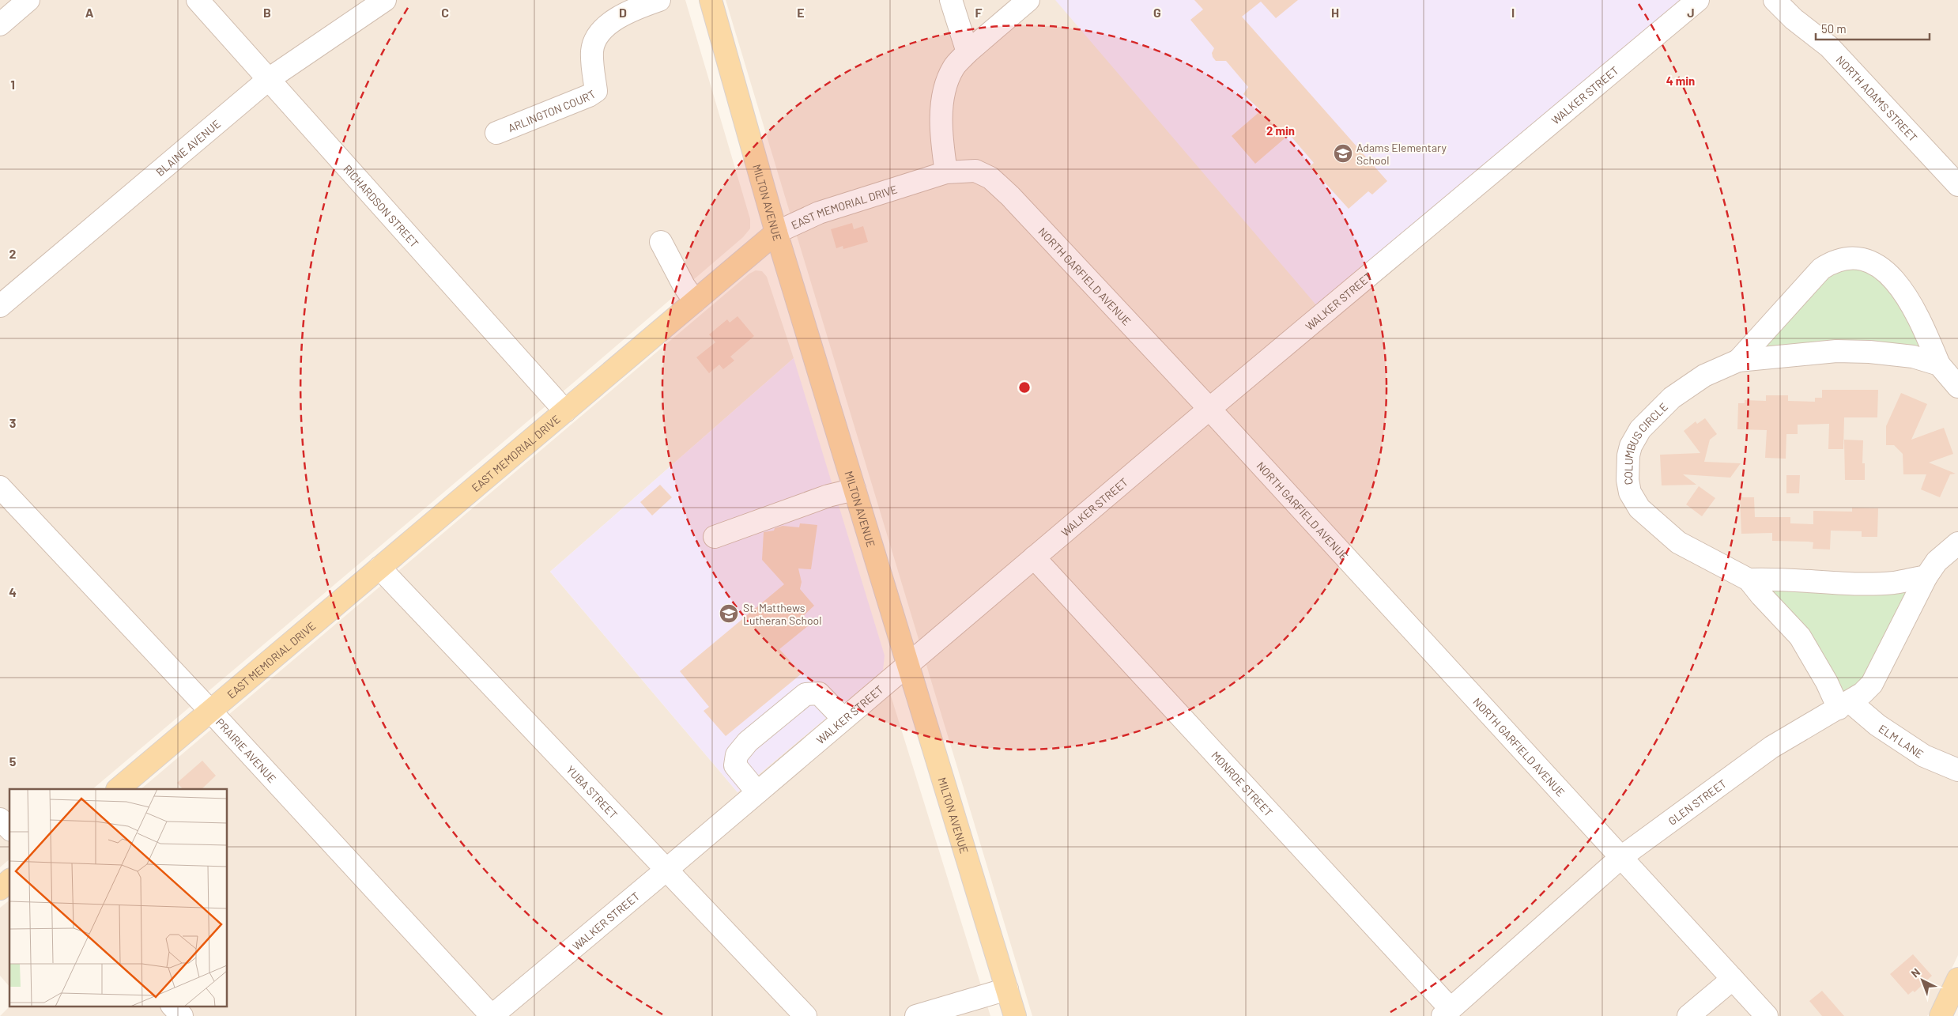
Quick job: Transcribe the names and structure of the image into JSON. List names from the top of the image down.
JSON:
{
  "streets": {
    "main road": ["MILTON AVENUE", "EAST MEMORIAL DRIVE"],
    "street": [
      "WALKER STREET",
      "NORTH ADAMS STREET",
      "ARLINGTON COURT",
      "BLAINE AVENUE",
      "RICHARDSON STREET",
      "NORTH GARFIELD AVENUE",
      "COLUMBUS CIRCLE",
      "ELM LANE",
      "PRAIRIE AVENUE",
      "MONROE STREET",
      "YUBA STREET",
      "GLEN STREET"
    ]
  },
  "crossings": [
    ["WALKER STREET", "MILTON AVENUE"],
    ["WALKER STREET", "NORTH GARFIELD AVENUE"],
    ["WALKER STREET", "PRAIRIE AVENUE"],
    ["WALKER STREET", "MONROE STREET"],
    ["WALKER STREET", "YUBA STREET"],
    ["BLAINE AVENUE", "RICHARDSON STREET"],
    ["MILTON AVENUE", "EAST MEMORIAL DRIVE"],
    ["RICHARDSON STREET", "EAST MEMORIAL DRIVE"],
    ["EAST MEMORIAL DRIVE", "NORTH GARFIELD AVENUE"],
    ["EAST MEMORIAL DRIVE", "PRAIRIE AVENUE"],
    ["EAST MEMORIAL DRIVE", "YUBA STREET"],
    ["NORTH GARFIELD AVENUE", "GLEN STREET"],
    ["COLUMBUS CIRCLE", "ELM LANE"],
    ["COLUMBUS CIRCLE", "GLEN STREET"],
    ["ELM LANE", "GLEN STREET"],
    ["MONROE STREET", "GLEN STREET"]
  ],
  "places": {
    "school or university": ["Adams Elementary School", "St. Matthews Lutheran School"]
  },
  "scale_bar": "50 m",
  "north": "top left",
  "grid": {
    "columns": [
      "A",
      "B",
      "C",
      "D",
      "E",
      "F",
      "G",
      "H",
      "I",
      "J"
    ],
    "rows": [
      "1",
      "2",
      "3",
      "4",
      "5"
    ]
  },
  "rings": ["4 min", "2 min"]
}
